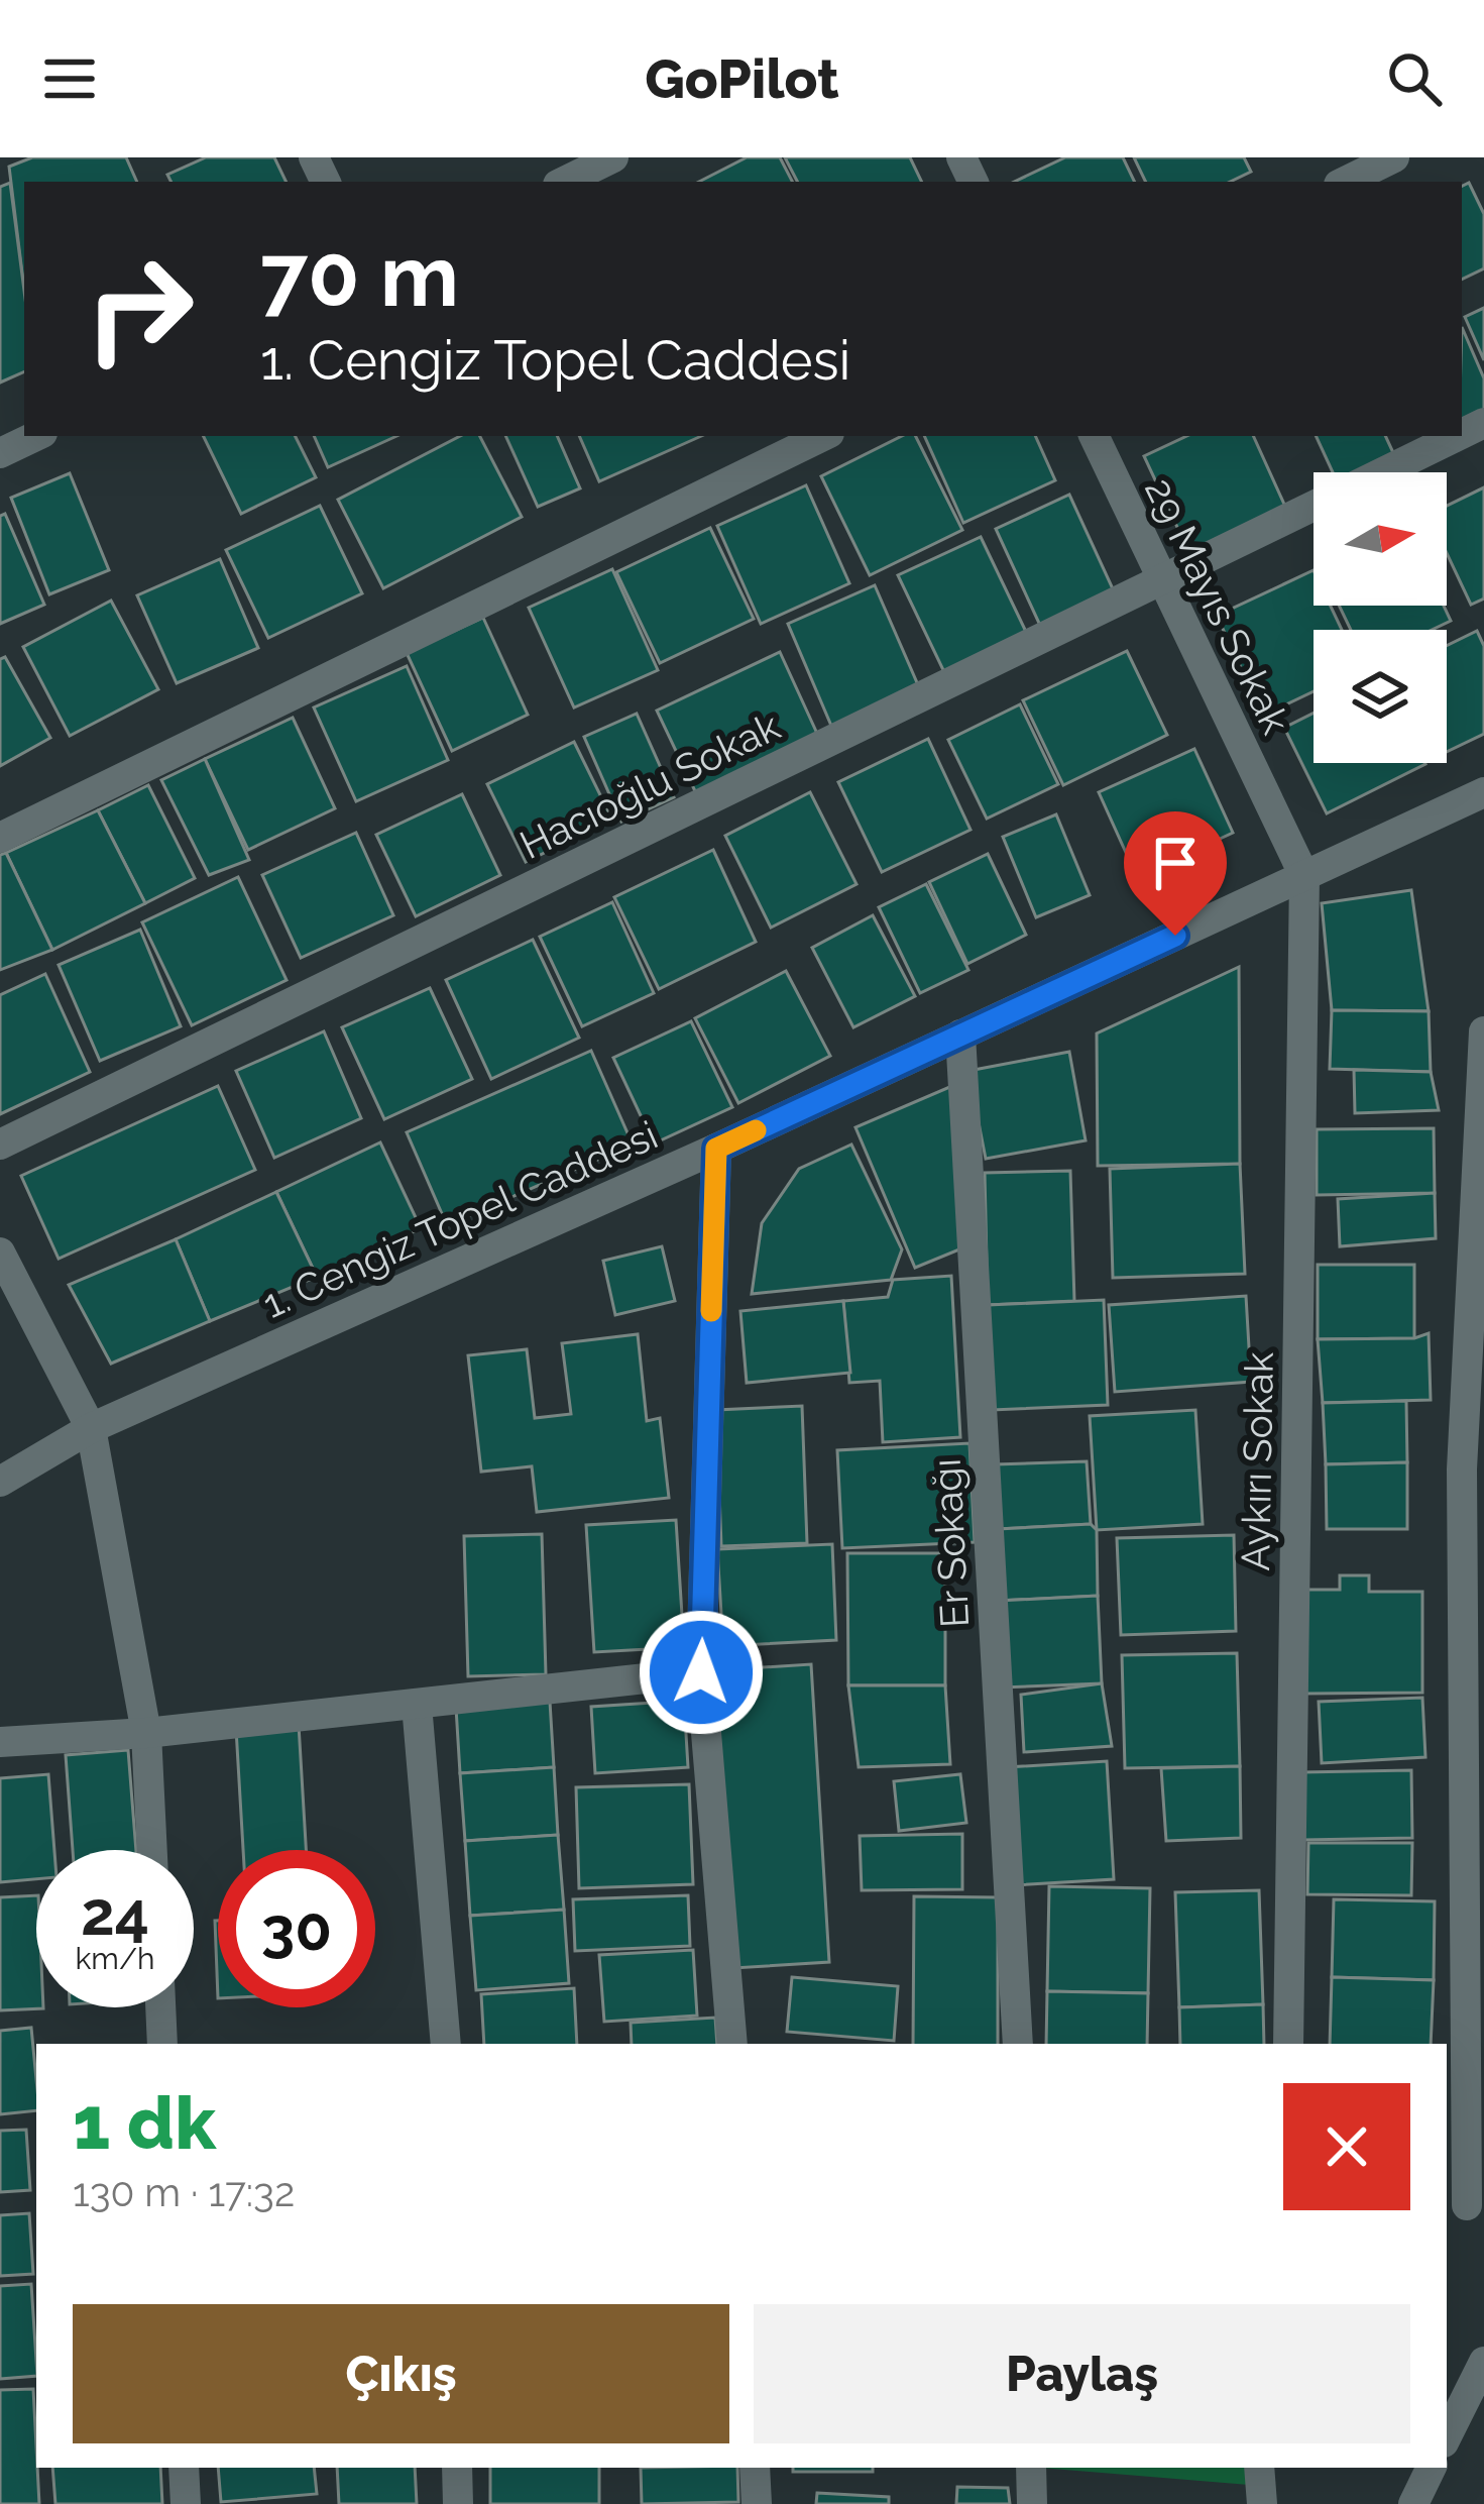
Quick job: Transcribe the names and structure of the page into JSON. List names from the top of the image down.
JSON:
{
  "streets": {
    "street": [
      "29 Mayıs Sokak",
      "Hacıoğlu Sokak",
      "1. Cengiz Topel Caddesi",
      "Aykırı Sokak",
      "Er Sokağı"
    ]
  },
  "crossings": [
    ["29 Mayıs Sokak", "Hacıoğlu Sokak"],
    ["29 Mayıs Sokak", "1. Cengiz Topel Caddesi"],
    ["29 Mayıs Sokak", "Aykırı Sokak"],
    ["1. Cengiz Topel Caddesi", "Aykırı Sokak"],
    ["1. Cengiz Topel Caddesi", "Er Sokağı"]
  ],
  "north": "right",
  "page": {
    "header": "GoPilot",
    "turn": ["70 m", "1. Cengiz Topel Caddesi"],
    "speed": "24 km/h",
    "limit": "30",
    "heading": ["1 dk", "130 m · 17:32"],
    "buttons": ["Çıkış", "Paylaş"]
  }
}
